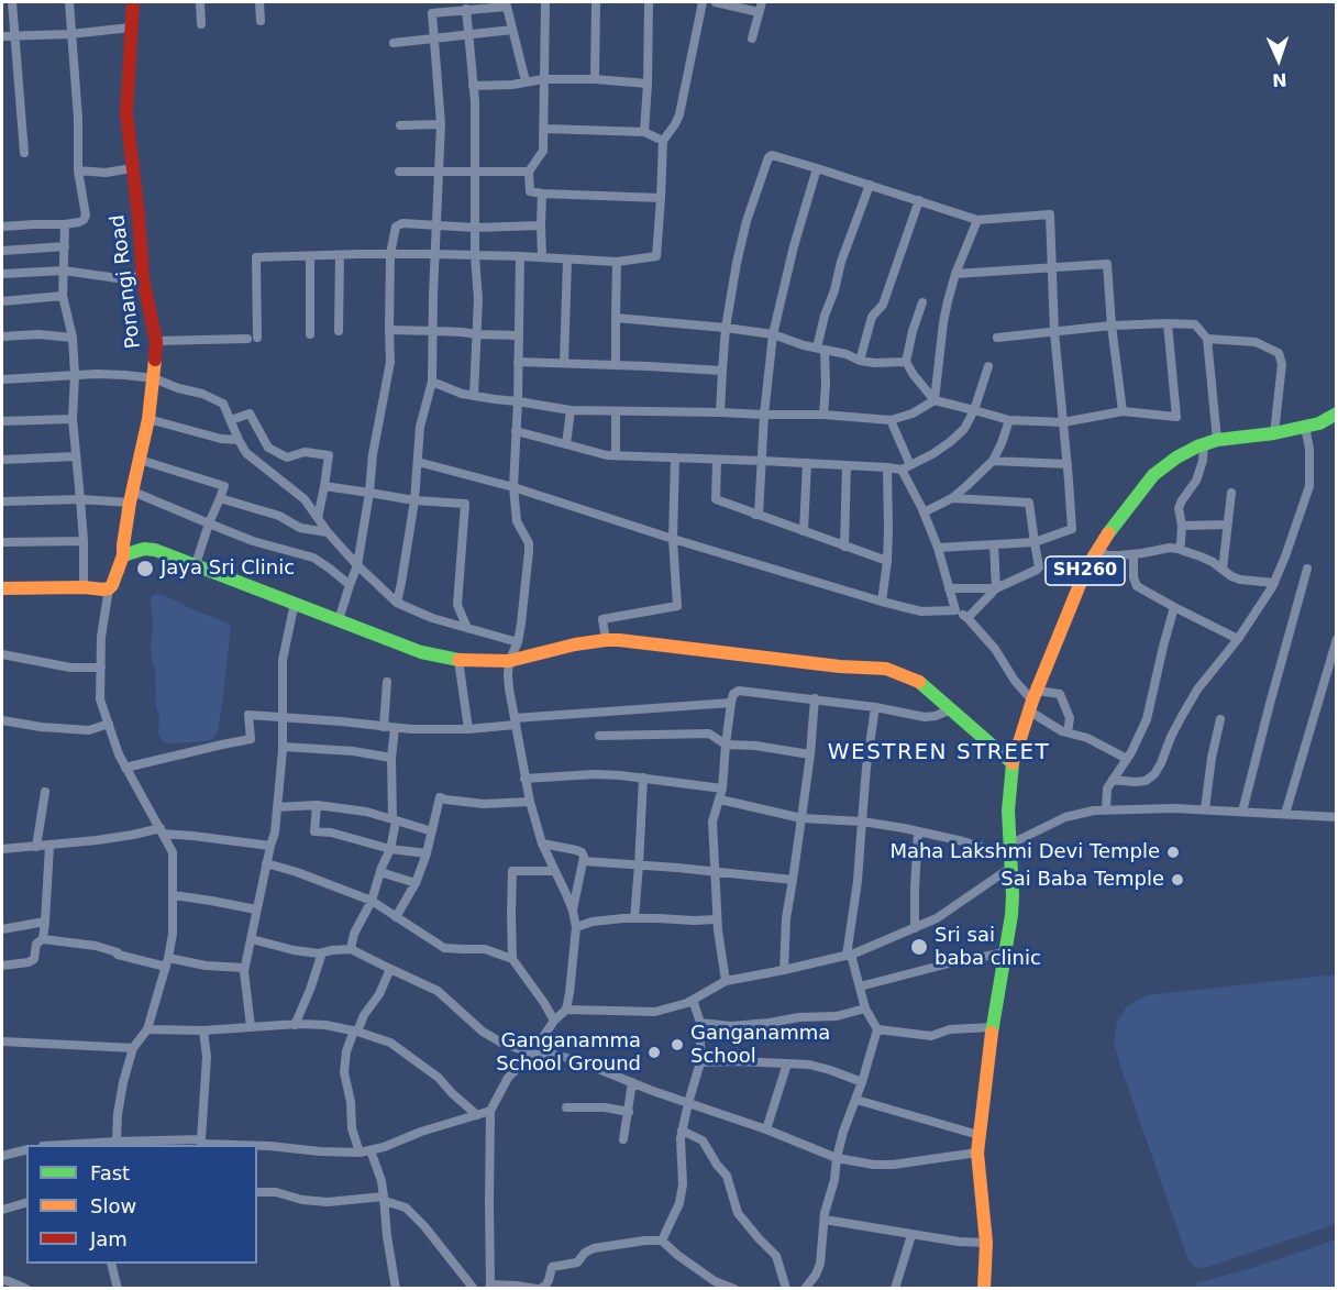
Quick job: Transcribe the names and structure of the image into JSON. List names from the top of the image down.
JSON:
{
  "streets": {
    "main road": ["Ponangi Road", "SH260"]
  },
  "districts": ["WESTREN STREET"],
  "places": [
    "Jaya Sri Clinic",
    "Maha Lakshmi Devi Temple",
    "Sai Baba Temple",
    "Sri sai baba clinic",
    "Ganganamma School",
    "Ganganamma School Ground"
  ],
  "legend": ["Fast", "Slow", "Jam"],
  "north": "bottom"
}
